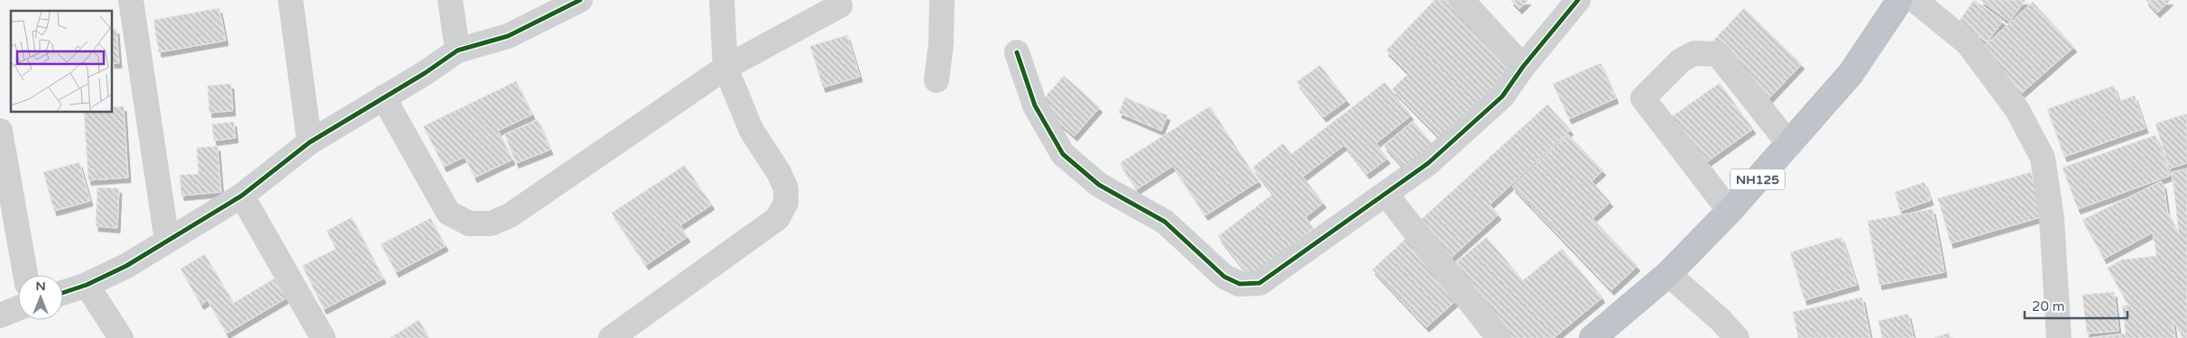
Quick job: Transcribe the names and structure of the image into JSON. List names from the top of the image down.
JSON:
{
  "streets": {
    "highway": ["NH125"]
  },
  "scale_bar": "20 m",
  "north": "top"
}
